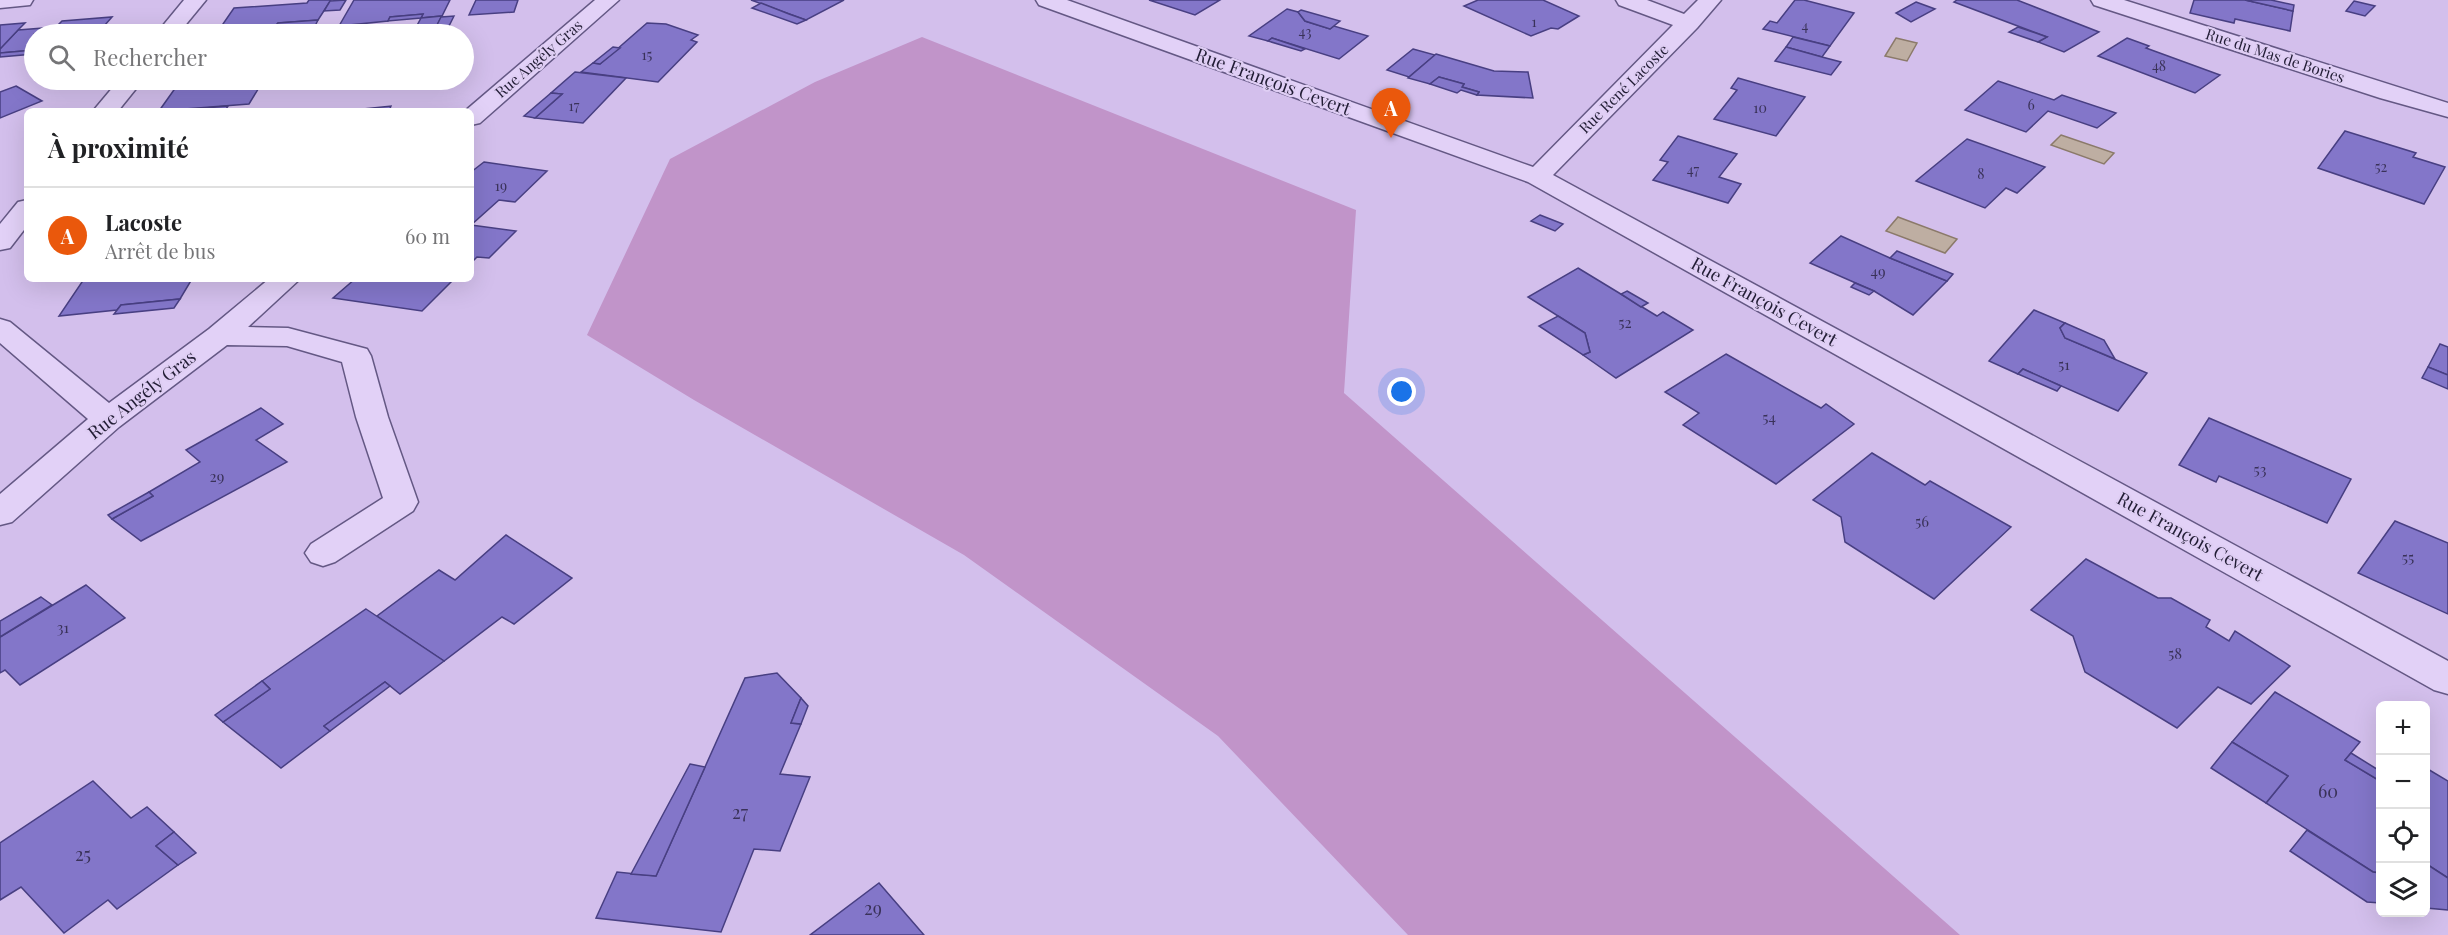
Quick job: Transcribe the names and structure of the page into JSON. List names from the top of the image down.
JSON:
{
  "streets": {
    "street": [
      "Rue du Mas de Bories",
      "Rue Angély Gras",
      "Rue François Cevert",
      "Rue René Lacoste"
    ]
  },
  "crossings": [
    ["Rue François Cevert", "Rue René Lacoste"]
  ],
  "house_numbers": [
    "1",
    "4",
    "43",
    "15",
    "48",
    "6",
    "17",
    "10",
    "52",
    "47",
    "8",
    "19",
    "49",
    "52",
    "51",
    "54",
    "53",
    "29",
    "56",
    "55",
    "31",
    "58",
    "60",
    "27",
    "25",
    "29"
  ],
  "page": {
    "search": "Rechercher",
    "pins": "A",
    "heading": "À proximité",
    "list": [
      {
        "mark": "A",
        "name": "Lacoste",
        "note": "Arrêt de bus",
        "value": "60 m"
      }
    ],
    "map_buttons": ["+", "−"]
  }
}
